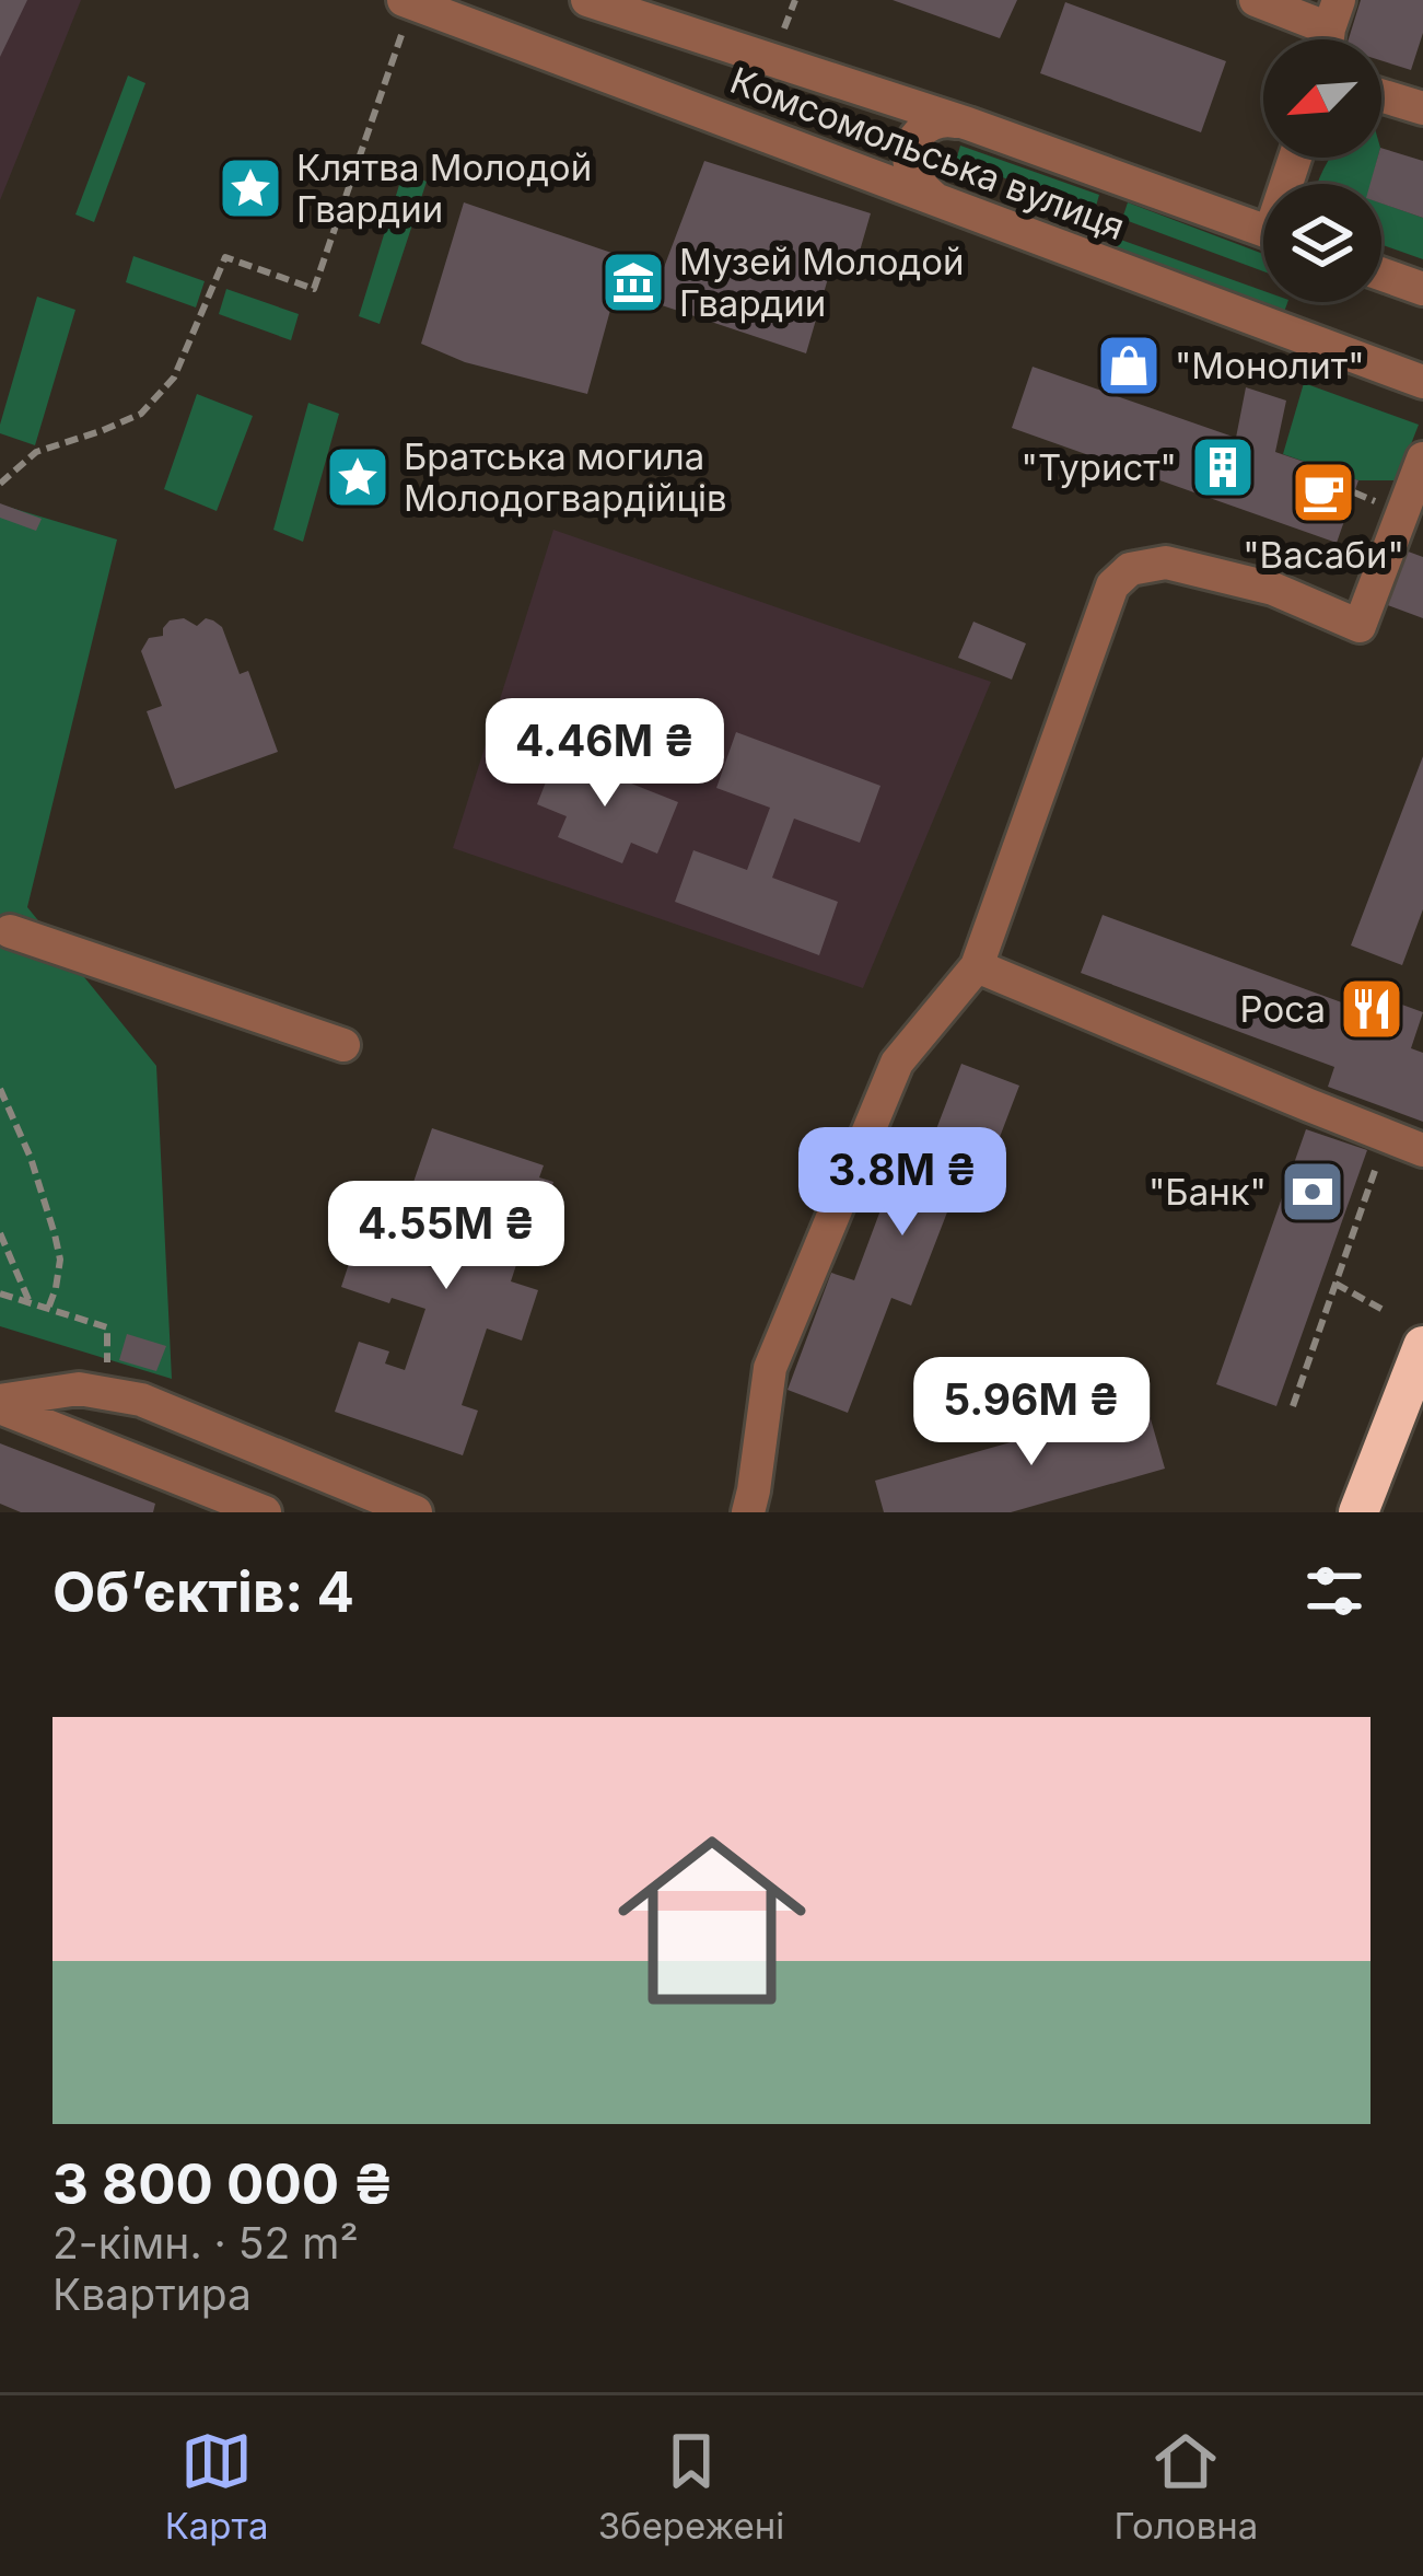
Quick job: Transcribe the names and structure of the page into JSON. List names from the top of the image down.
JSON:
{
  "streets": {
    "street": ["Комсомольська вулиця"]
  },
  "places": {
    "place": ["Клятва Молодой Гвардии", "Братська могила Молодогвардійців"],
    "museum": ["Музей Молодой Гвардии"],
    "shop": ["\"Монолит\""],
    "building": ["\"Турист\""],
    "cafe": ["\"Васаби\""],
    "restaurant": ["Роса"],
    "bank": ["\"Банк\""]
  },
  "north": "bottom left",
  "page": {
    "price": [
      "4.46M ₴",
      "3.8M ₴",
      "4.55M ₴",
      "5.96M ₴"
    ],
    "heading": "Об’єктів: 4",
    "list": [
      {
        "name": "3 800 000 ₴",
        "note": "2-кімн. · 52 m² · Квартира"
      }
    ],
    "tabs": ["Карта", "Збережені", "Головна"]
  }
}
